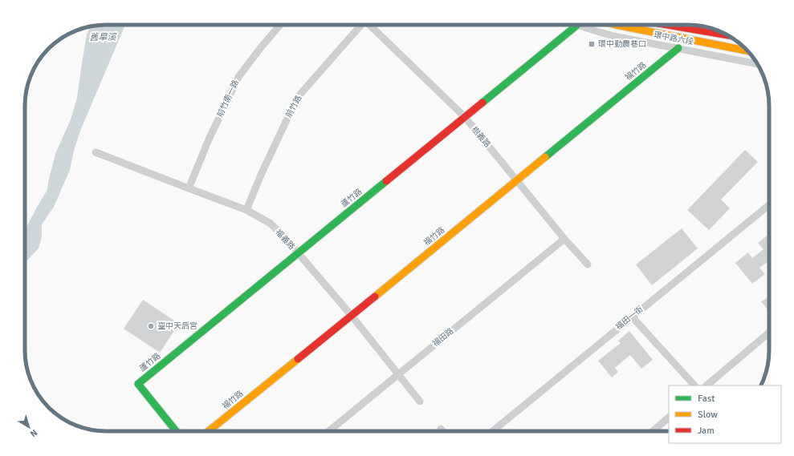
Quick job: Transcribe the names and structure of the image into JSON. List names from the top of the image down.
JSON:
{
  "streets": {
    "street": [
      "環中路六段",
      "福竹路",
      "前竹南一路",
      "前竹路",
      "樹義路",
      "蘆竹路",
      "福義路",
      "福田一街",
      "福田路"
    ]
  },
  "crossings": [
    ["環中路六段", "福竹路"],
    ["環中路六段", "蘆竹路"],
    ["福竹路", "樹義路"],
    ["福竹路", "福義路"],
    ["前竹南一路", "福義路"],
    ["前竹路", "福義路"],
    ["樹義路", "蘆竹路"],
    ["樹義路", "福田路"],
    ["蘆竹路", "福義路"],
    ["福義路", "福田路"]
  ],
  "water": ["舊旱溪"],
  "places": {
    "transit": ["環中勤農巷口"],
    "other": ["臺中天后宮"]
  },
  "legend": ["Fast", "Slow", "Jam"],
  "north": "bottom right"
}
